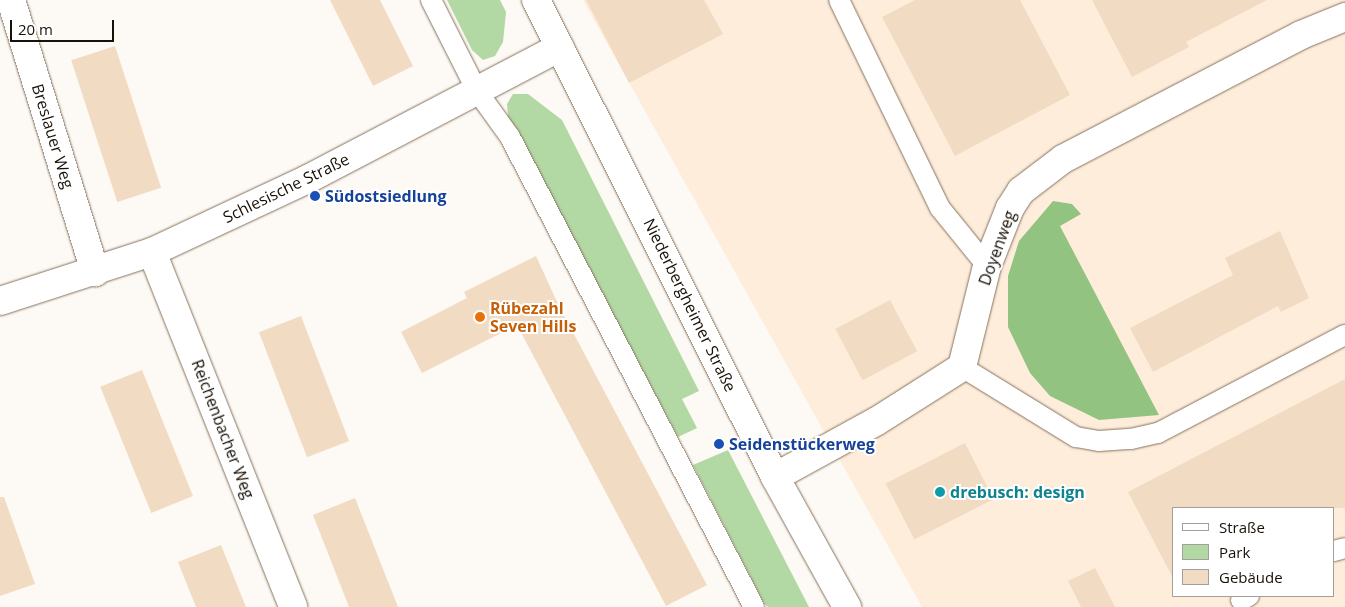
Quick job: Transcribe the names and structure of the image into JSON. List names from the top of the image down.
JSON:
{
  "streets": {
    "street": [
      "Breslauer Weg",
      "Schlesische Straße",
      "Doyenweg",
      "Niederbergheimer Straße",
      "Reichenbacher Weg"
    ]
  },
  "crossings": [
    ["Breslauer Weg", "Schlesische Straße"],
    ["Schlesische Straße", "Niederbergheimer Straße"],
    ["Schlesische Straße", "Reichenbacher Weg"]
  ],
  "places": [
    "Südostsiedlung",
    "Rübezahl Seven Hills",
    "Seidenstückerweg",
    "drebusch: design"
  ],
  "legend": ["Straße", "Park", "Gebäude"],
  "scale_bar": "20 m"
}
